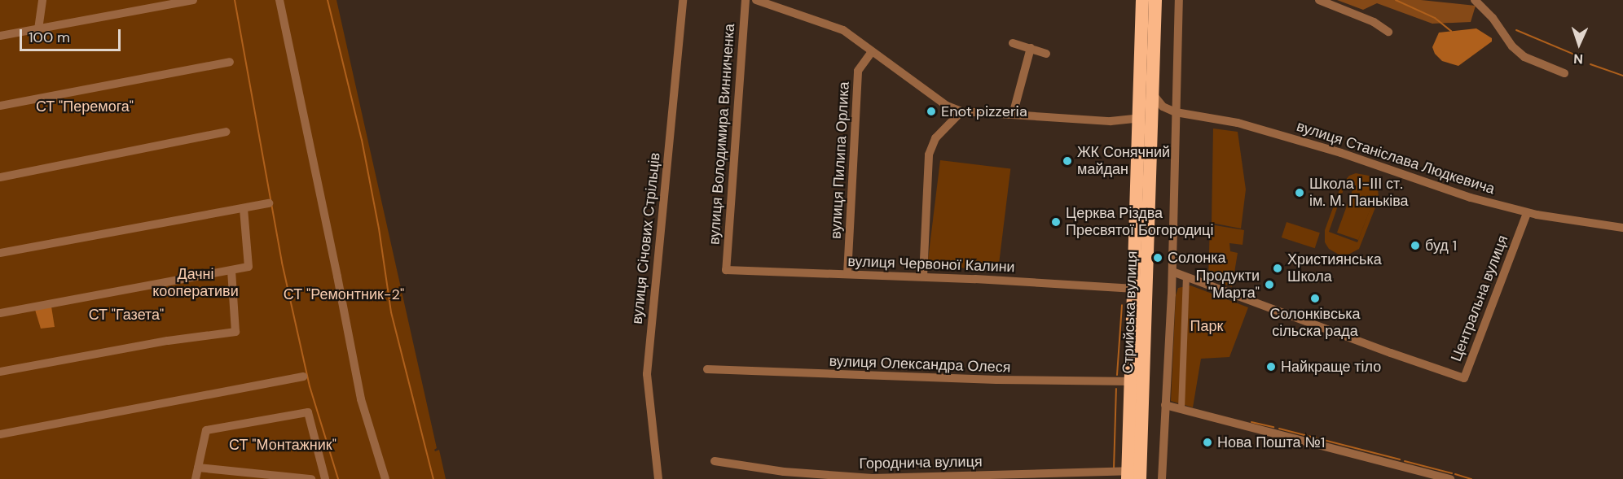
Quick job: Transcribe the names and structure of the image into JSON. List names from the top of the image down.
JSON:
{
  "streets": {
    "highway": ["Стрийська вулиця"],
    "street": [
      "вулиця Володимира Винниченка",
      "вулиця Станіслава Людкевича",
      "вулиця Пилипа Орлика",
      "вулиця Січових Стрільців",
      "вулиця Червоної Калини",
      "Центральна вулиця",
      "вулиця Олександра Олеся",
      "Городнича вулиця"
    ]
  },
  "crossings": [
    ["вулиця Володимира Винниченка", "вулиця Червоної Калини"],
    ["вулиця Станіслава Людкевича", "Центральна вулиця"],
    ["вулиця Станіслава Людкевича", "Стрийська вулиця"],
    ["вулиця Пилипа Орлика", "вулиця Червоної Калини"],
    ["вулиця Червоної Калини", "Стрийська вулиця"],
    ["Стрийська вулиця", "вулиця Олександра Олеся"],
    ["Стрийська вулиця", "Городнича вулиця"]
  ],
  "parks": [
    "СТ \"Перемога\"",
    "Дачні кооперативи",
    "СТ \"Ремонтник-2\"",
    "СТ \"Газета\"",
    "Парк",
    "СТ \"Монтажник\""
  ],
  "places": [
    "Enot pizzeria",
    "ЖК Сонячний майдан",
    "Школа І-ІІІ ст. ім. М. Паньківа",
    "Церква Різдва Пресвятої Богородиці",
    "буд 1",
    "Солонка",
    "Християнська Школа",
    "Продукти \"Марта\"",
    "Солонківська сільска рада",
    "Найкраще тіло",
    "Нова Пошта №1"
  ],
  "scale_bar": "100 m",
  "north": "bottom"
}
